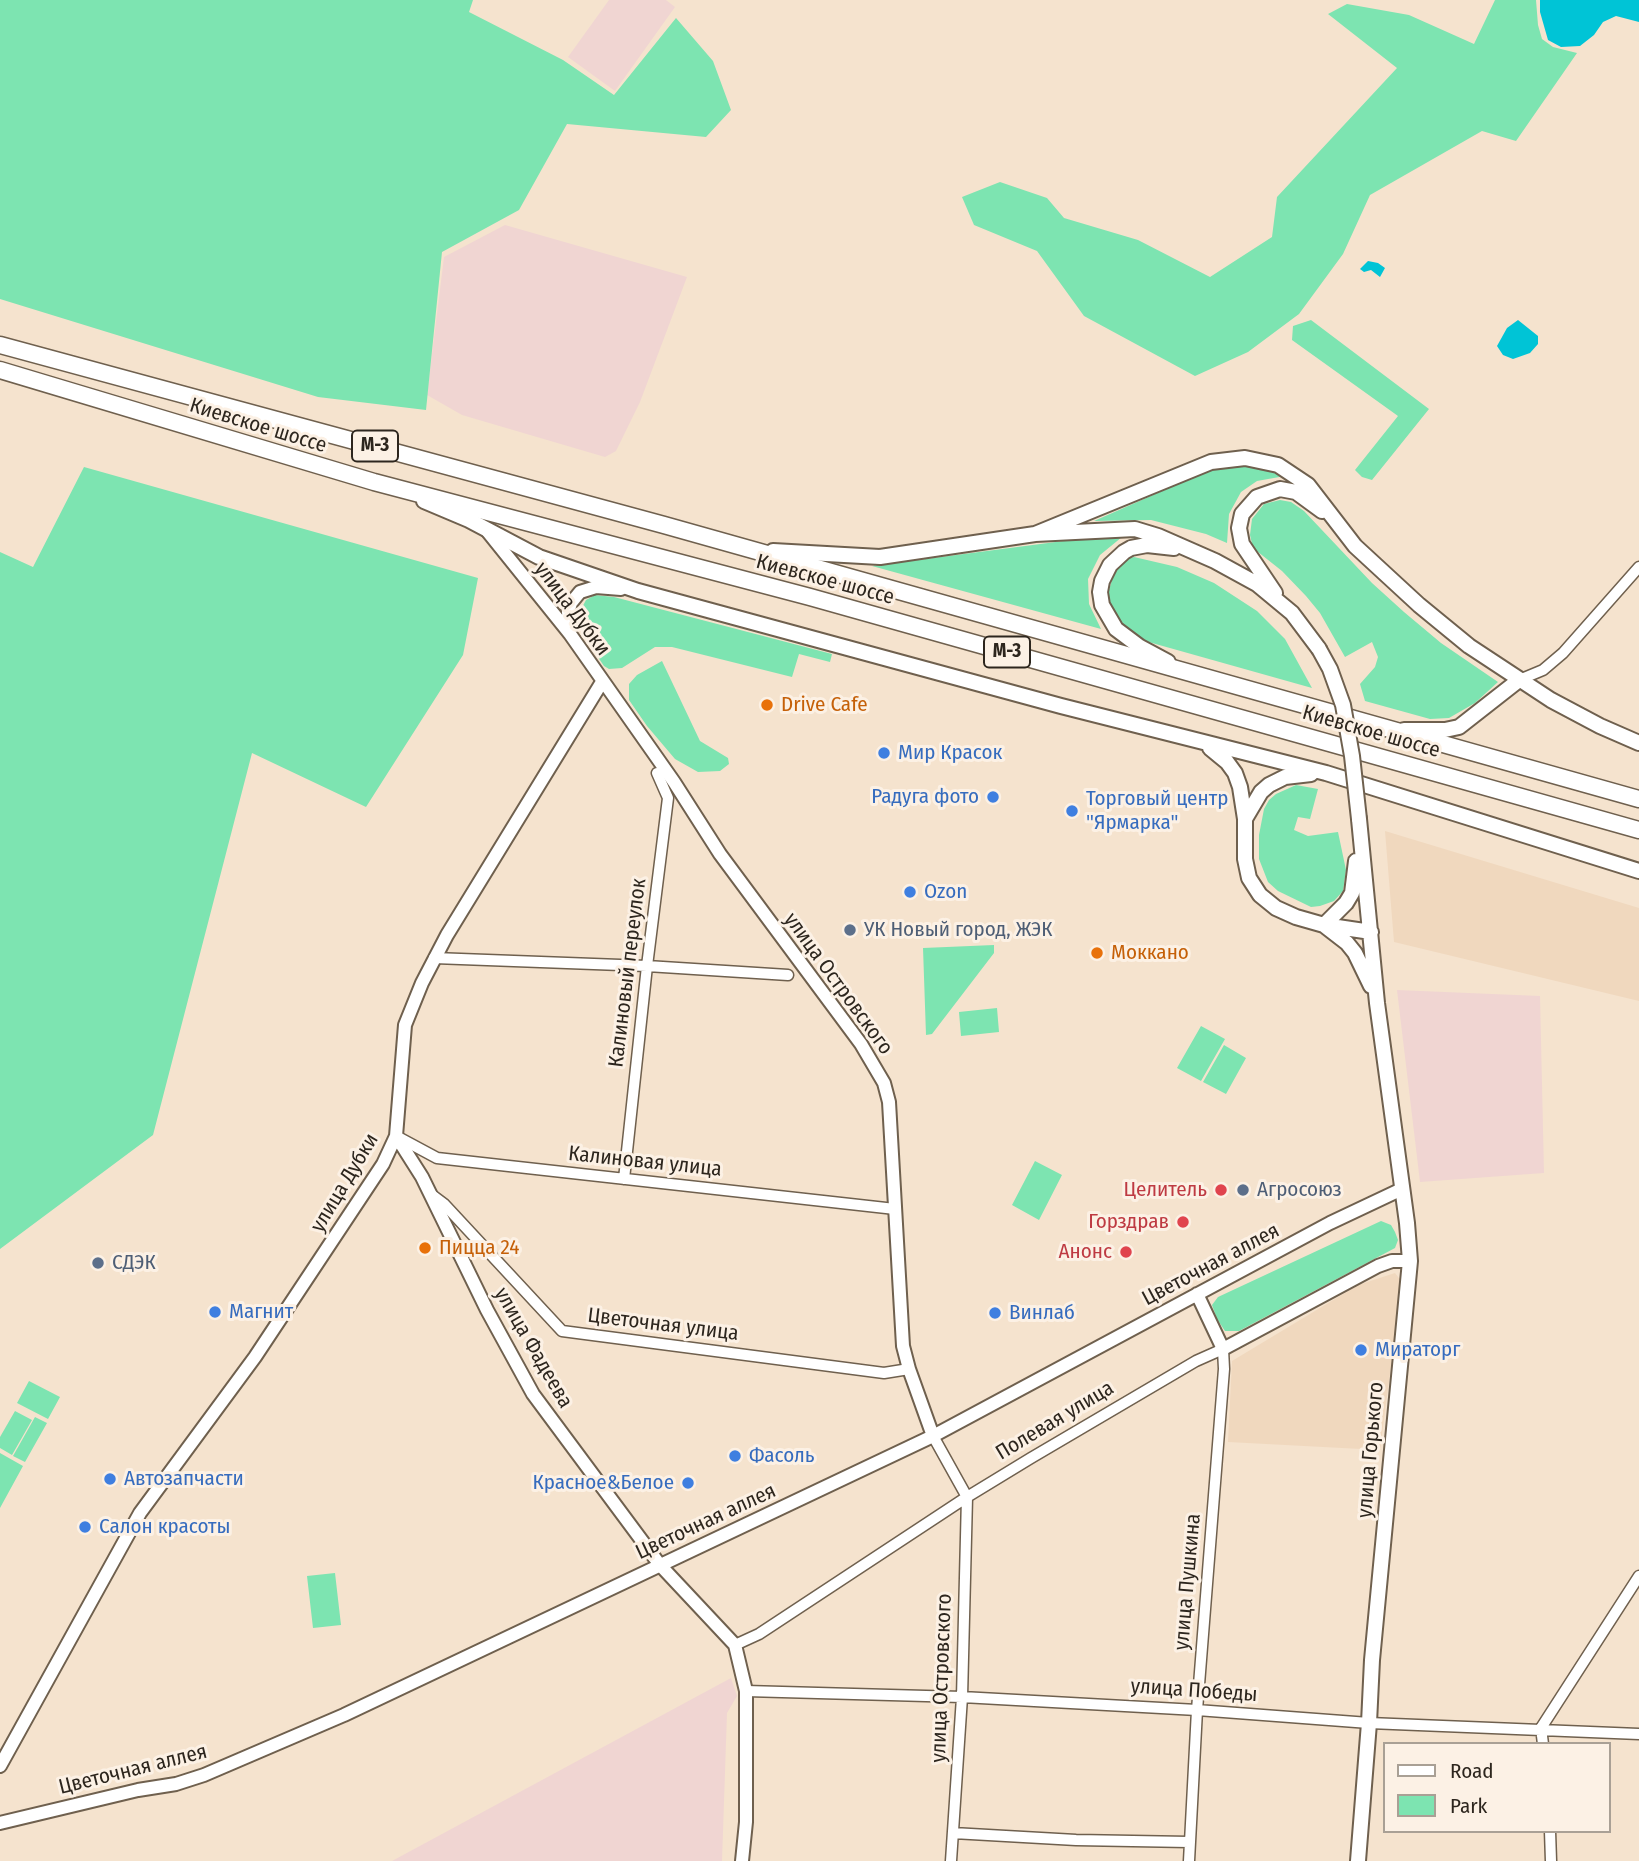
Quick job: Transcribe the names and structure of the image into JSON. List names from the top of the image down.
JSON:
{
  "streets": {
    "highway": ["Киевское шоссе", "М-3"],
    "main road": ["улица Горького"],
    "street": [
      "улица Дубки",
      "Калиновый переулок",
      "улица Островского",
      "Калиновая улица",
      "Цветочная аллея",
      "Цветочная улица",
      "улица Фадеева",
      "Полевая улица",
      "улица Пушкина",
      "улица Победы"
    ]
  },
  "crossings": [
    ["улица Дубки", "улица Островского"],
    ["улица Дубки", "Калиновая улица"],
    ["улица Дубки", "улица Фадеева"],
    ["Калиновый переулок", "Калиновая улица"],
    ["улица Островского", "Калиновая улица"],
    ["улица Островского", "Цветочная аллея"],
    ["улица Островского", "Цветочная улица"],
    ["улица Островского", "Полевая улица"],
    ["улица Островского", "улица Победы"],
    ["Калиновая улица", "улица Фадеева"],
    ["Цветочная аллея", "улица Фадеева"],
    ["Цветочная аллея", "улица Горького"],
    ["Цветочная улица", "улица Фадеева"],
    ["улица Фадеева", "Полевая улица"],
    ["Полевая улица", "улица Горького"],
    ["Полевая улица", "улица Пушкина"],
    ["улица Горького", "улица Победы"],
    ["улица Пушкина", "улица Победы"]
  ],
  "places": [
    "Drive Cafe",
    "Мир Красок",
    "Радуга фото",
    "Торговый центр \"Ярмарка\"",
    "Ozon",
    "УК Новый город, ЖЭК",
    "Моккано",
    "Целитель",
    "Агросоюз",
    "Горздрав",
    "Пицца 24",
    "Анонс",
    "СДЭК",
    "Магнит",
    "Винлаб",
    "Мираторг",
    "Фасоль",
    "Автозапчасти",
    "Красное&Белое",
    "Салон красоты"
  ],
  "legend": ["Road", "Park"]
}
